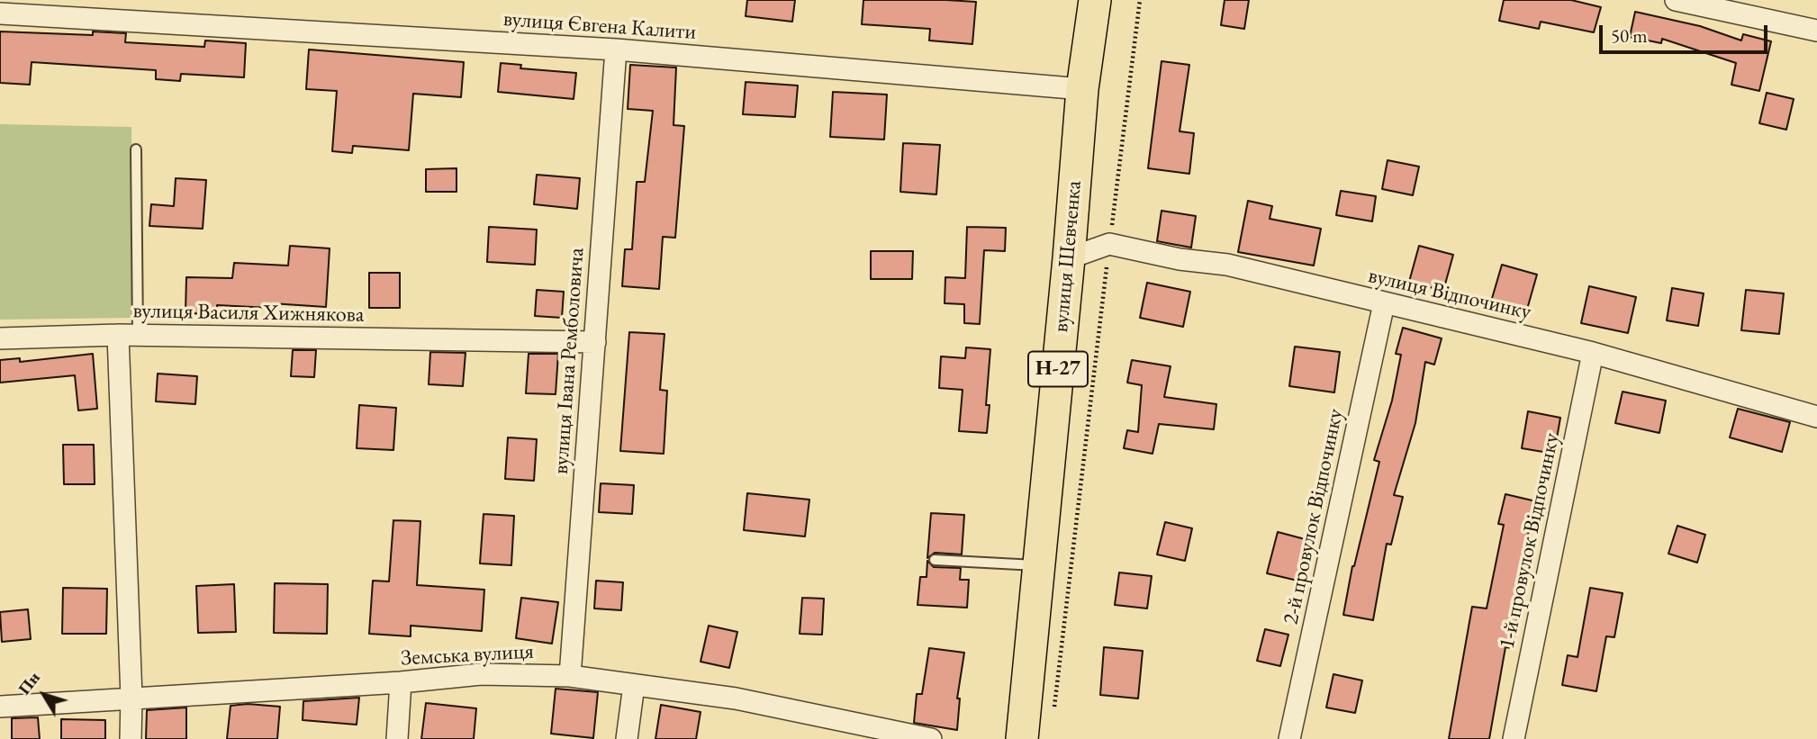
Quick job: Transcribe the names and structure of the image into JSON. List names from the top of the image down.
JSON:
{
  "streets": {
    "main road": ["вулиця Шевченка", "Н-27"],
    "street": [
      "вулиця Євгена Калити",
      "вулиця Відпочинку",
      "вулиця Василя Хижнякова",
      "вулиця Івана Ремболовича",
      "2-й провулок Відпочинку",
      "1-й провулок Відпочинку",
      "Земська вулиця"
    ]
  },
  "crossings": [
    ["вулиця Євгена Калити", "вулиця Шевченка"],
    ["вулиця Євгена Калити", "вулиця Івана Ремболовича"],
    ["вулиця Відпочинку", "2-й провулок Відпочинку"],
    ["вулиця Відпочинку", "1-й провулок Відпочинку"],
    ["вулиця Василя Хижнякова", "вулиця Івана Ремболовича"],
    ["вулиця Василя Хижнякова", "Земська вулиця"],
    ["вулиця Івана Ремболовича", "Земська вулиця"]
  ],
  "scale_bar": "50 m",
  "north": "top left"
}
